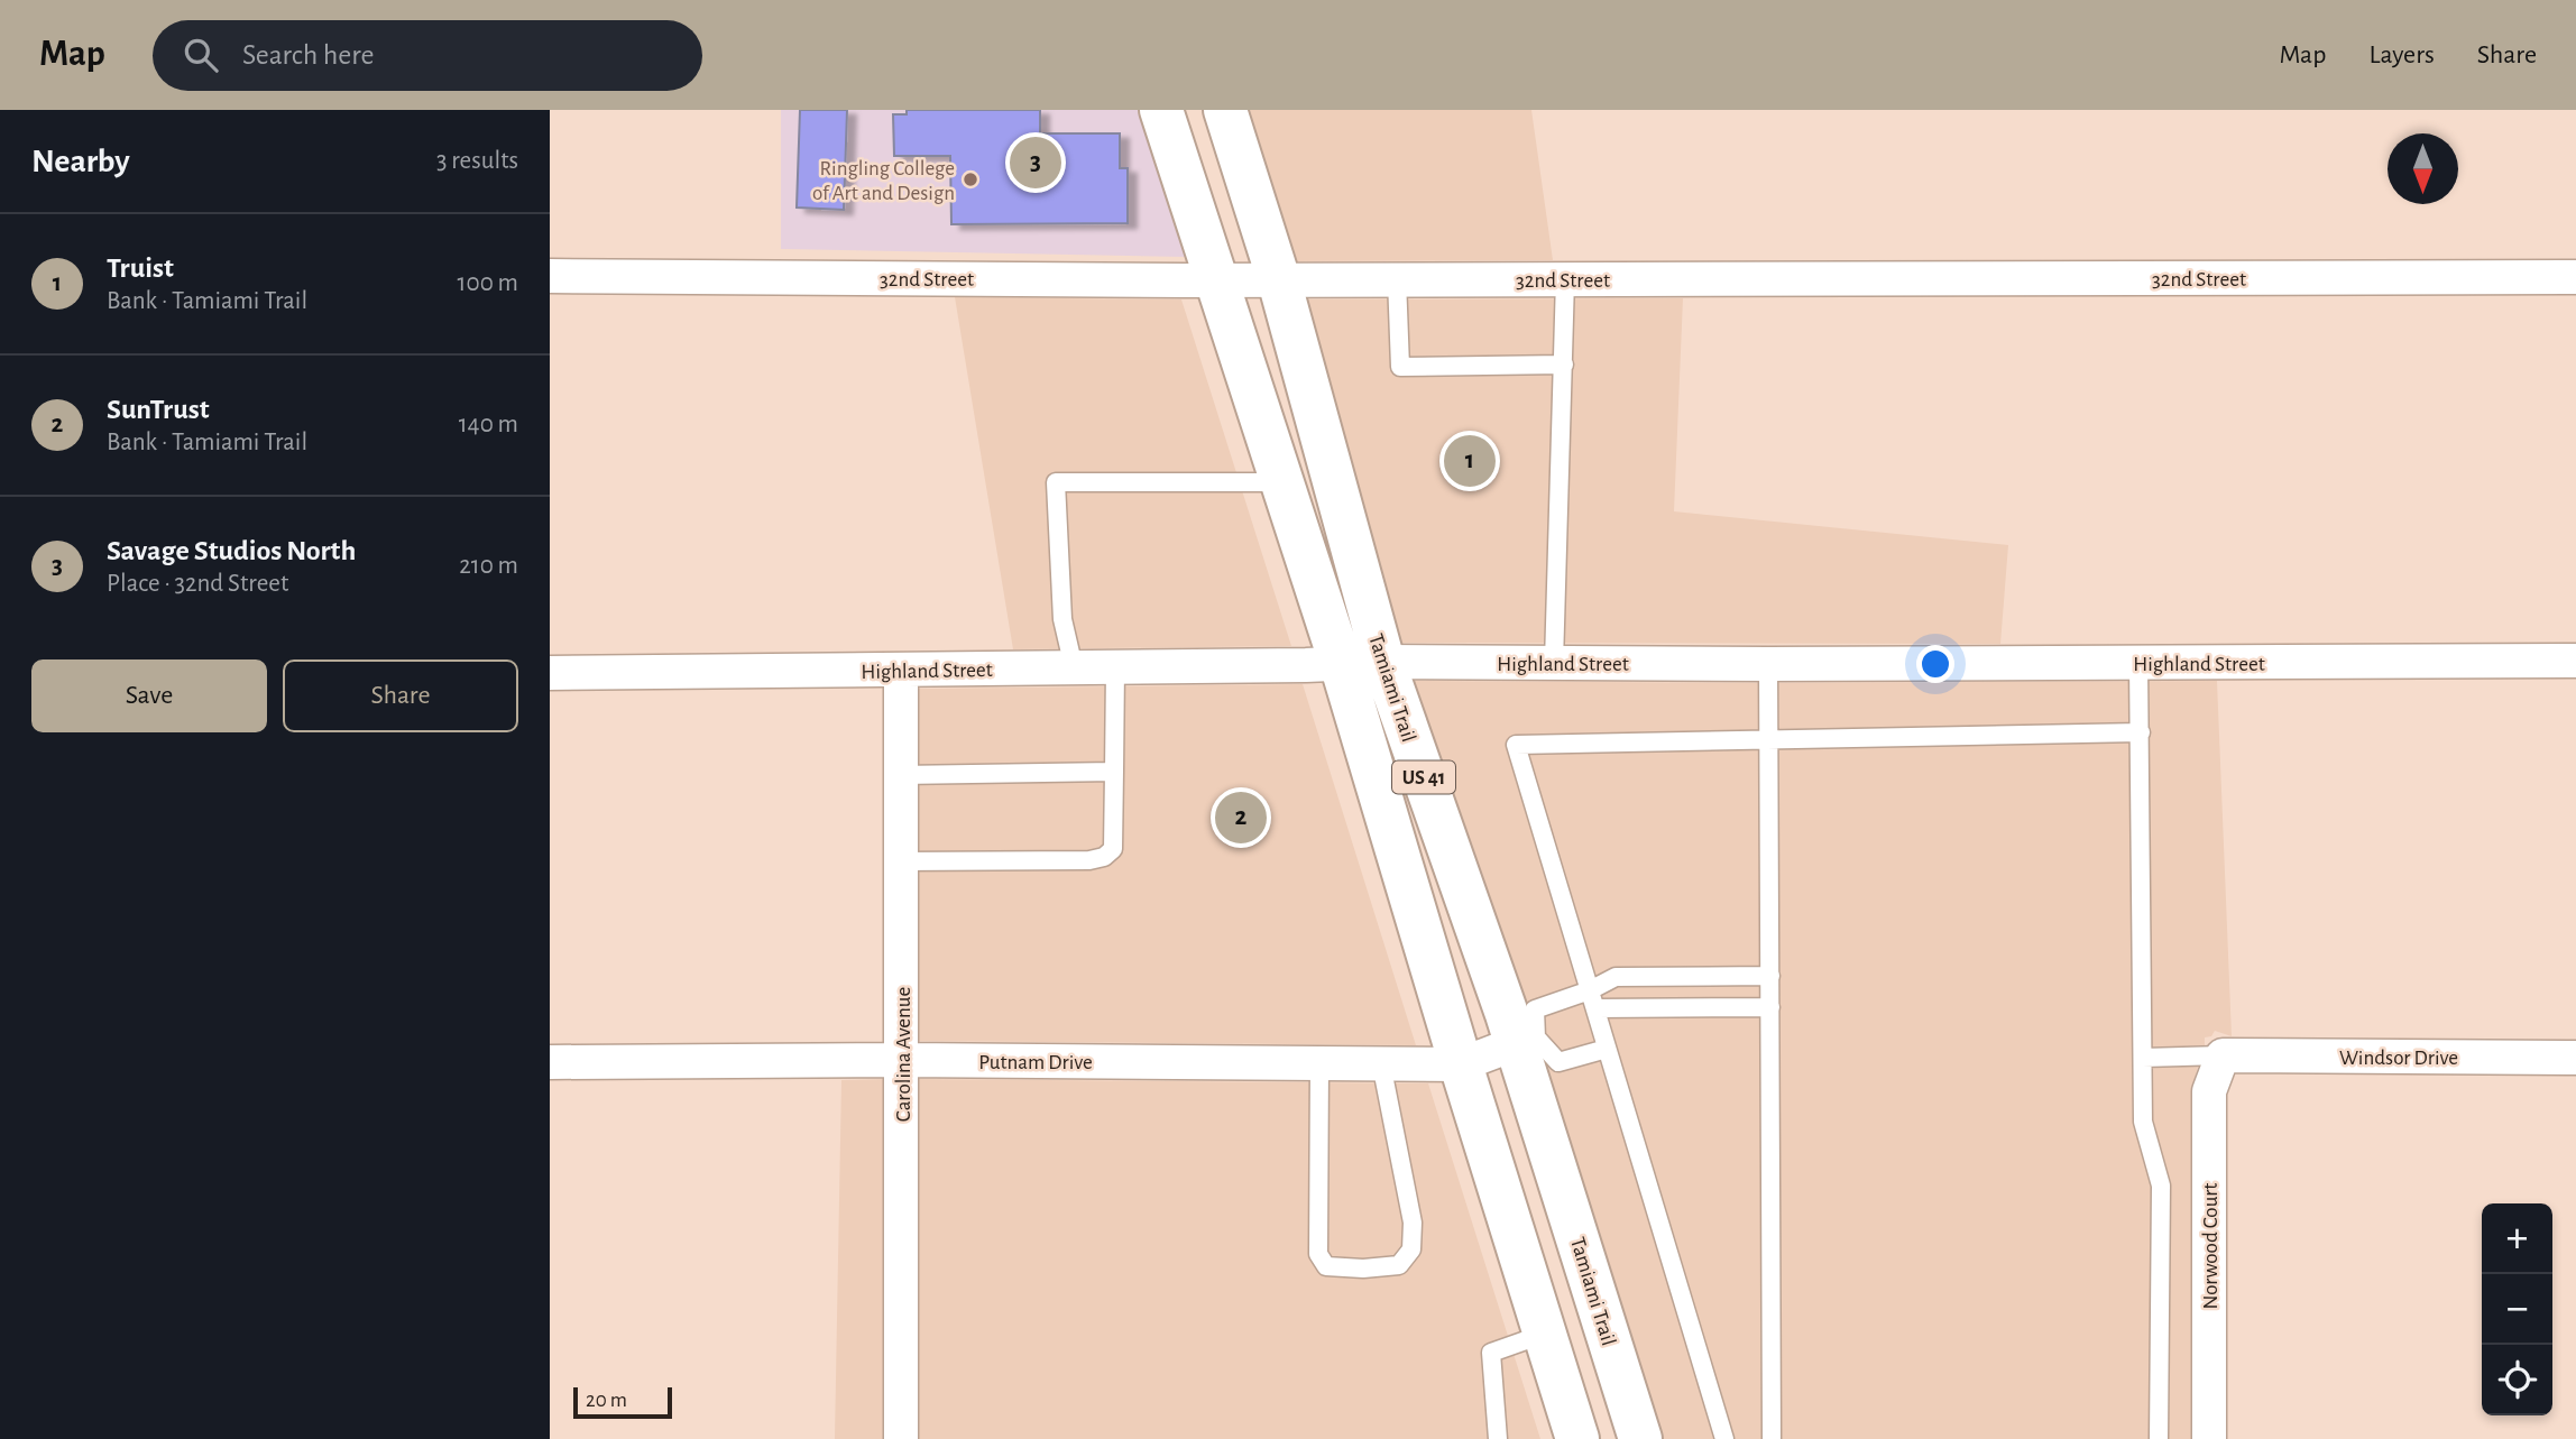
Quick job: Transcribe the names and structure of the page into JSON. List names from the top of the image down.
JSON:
{
  "streets": {
    "main road": ["Tamiami Trail", "US 41"],
    "street": [
      "32nd Street",
      "Highland Street",
      "Carolina Avenue",
      "Windsor Drive",
      "Putnam Drive",
      "Norwood Court"
    ]
  },
  "crossings": [
    ["32nd Street", "Tamiami Trail"],
    ["Highland Street", "Tamiami Trail"],
    ["Highland Street", "Carolina Avenue"],
    ["Tamiami Trail", "Putnam Drive"],
    ["Carolina Avenue", "Putnam Drive"],
    ["Windsor Drive", "Norwood Court"]
  ],
  "places": ["Ringling College of Art and Design"],
  "scale_bar": "20 m",
  "north": "bottom",
  "page": {
    "header": "Map",
    "search": "Search here",
    "nav": ["Map", "Layers", "Share"],
    "heading": ["Nearby", "3 results"],
    "pins": ["3", "1", "2"],
    "list": [
      {
        "mark": "1",
        "name": "Truist",
        "note": "Bank · Tamiami Trail",
        "value": "100 m"
      },
      {
        "mark": "2",
        "name": "SunTrust",
        "note": "Bank · Tamiami Trail",
        "value": "140 m"
      },
      {
        "mark": "3",
        "name": "Savage Studios North",
        "note": "Place · 32nd Street",
        "value": "210 m"
      }
    ],
    "buttons": ["Save", "Share"],
    "map_buttons": ["+", "−"],
    "scale": "20 m"
  }
}
